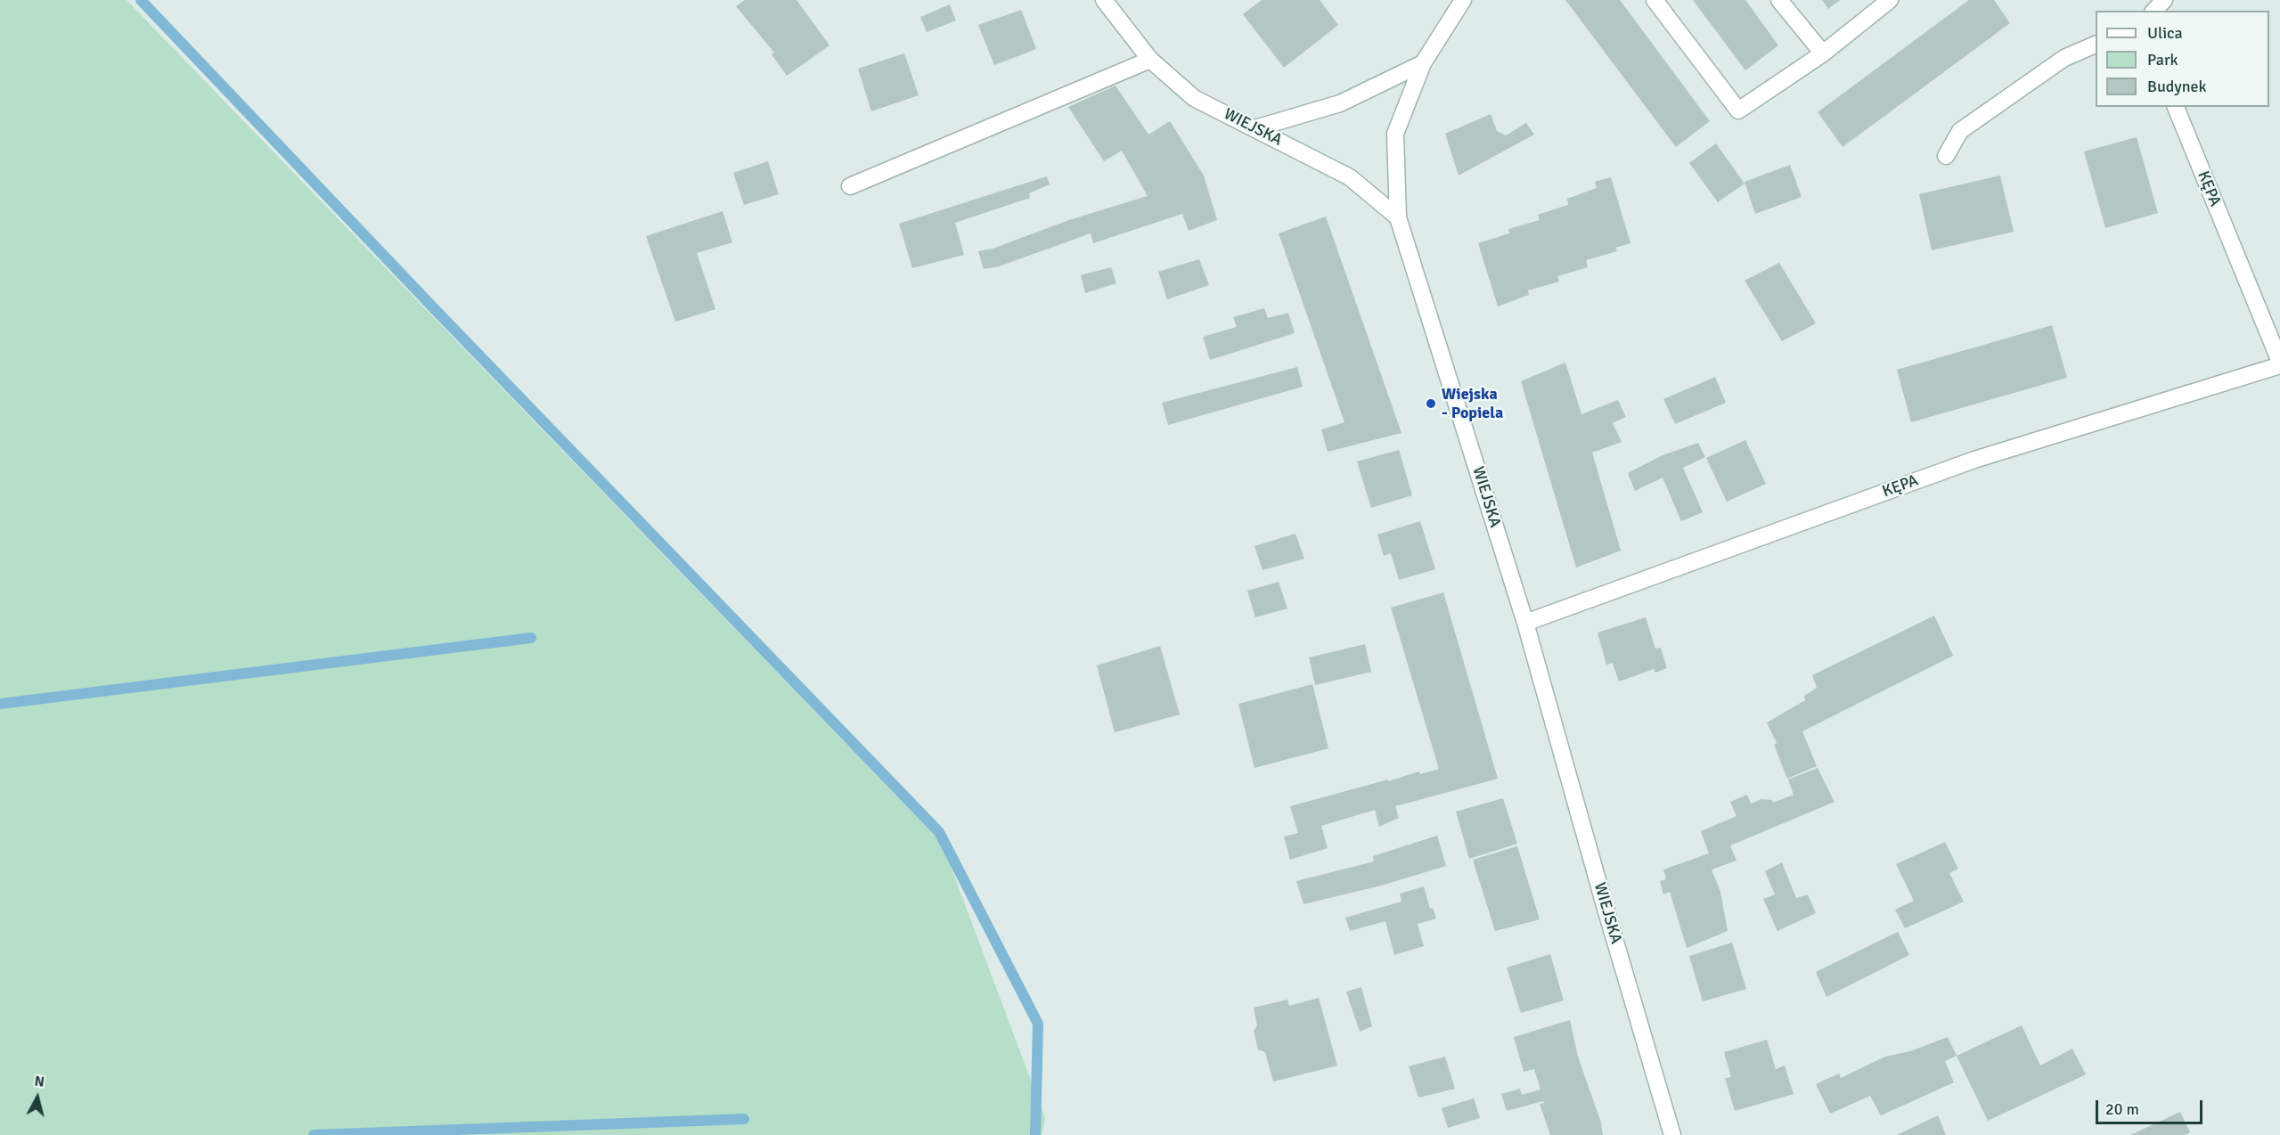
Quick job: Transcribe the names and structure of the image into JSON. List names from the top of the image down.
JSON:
{
  "streets": {
    "street": ["WIEJSKA", "KĘPA"]
  },
  "crossings": [
    ["WIEJSKA", "KĘPA"]
  ],
  "places": ["Wiejska - Popiela"],
  "legend": ["Ulica", "Park", "Budynek"],
  "scale_bar": "20 m",
  "north": "top"
}
